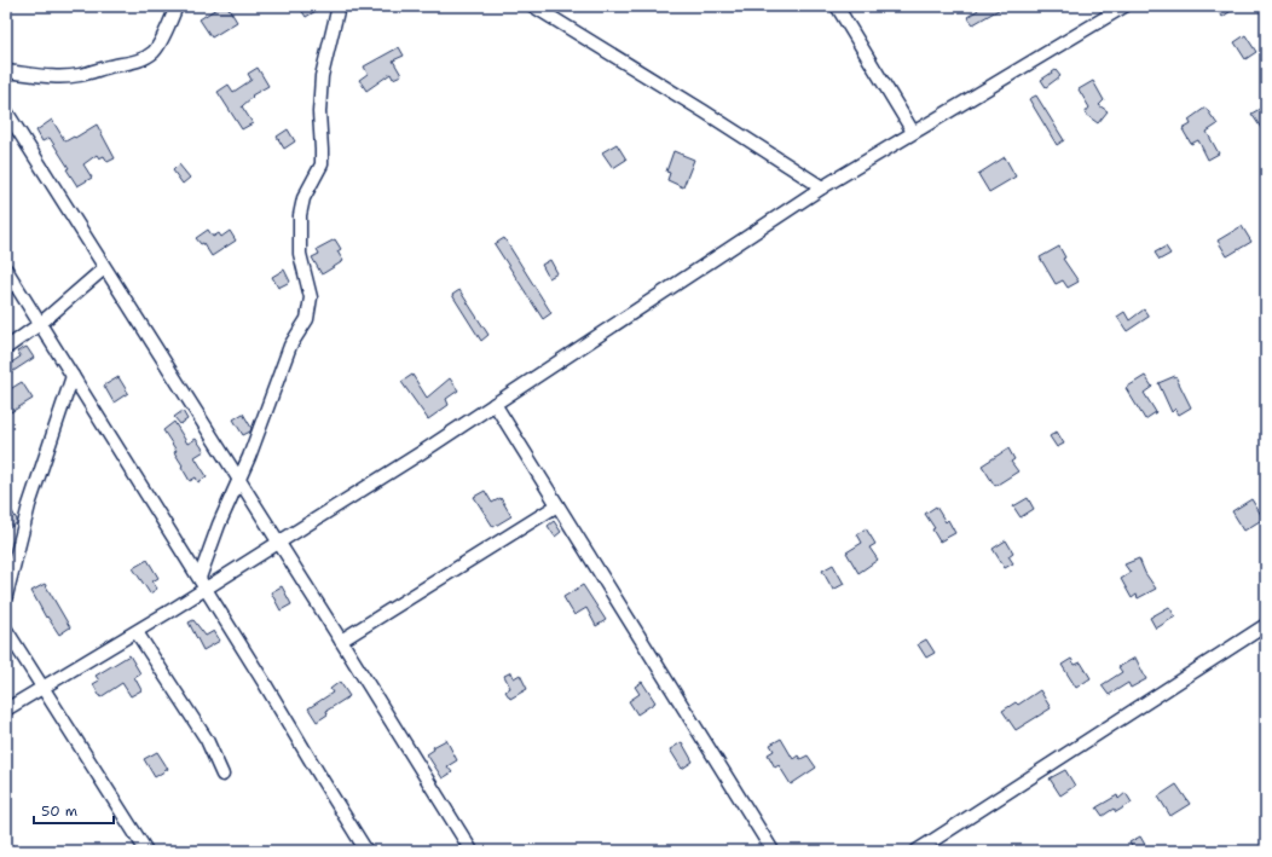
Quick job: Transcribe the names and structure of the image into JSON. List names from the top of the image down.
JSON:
{
  "scale_bar": "50 m"
}
